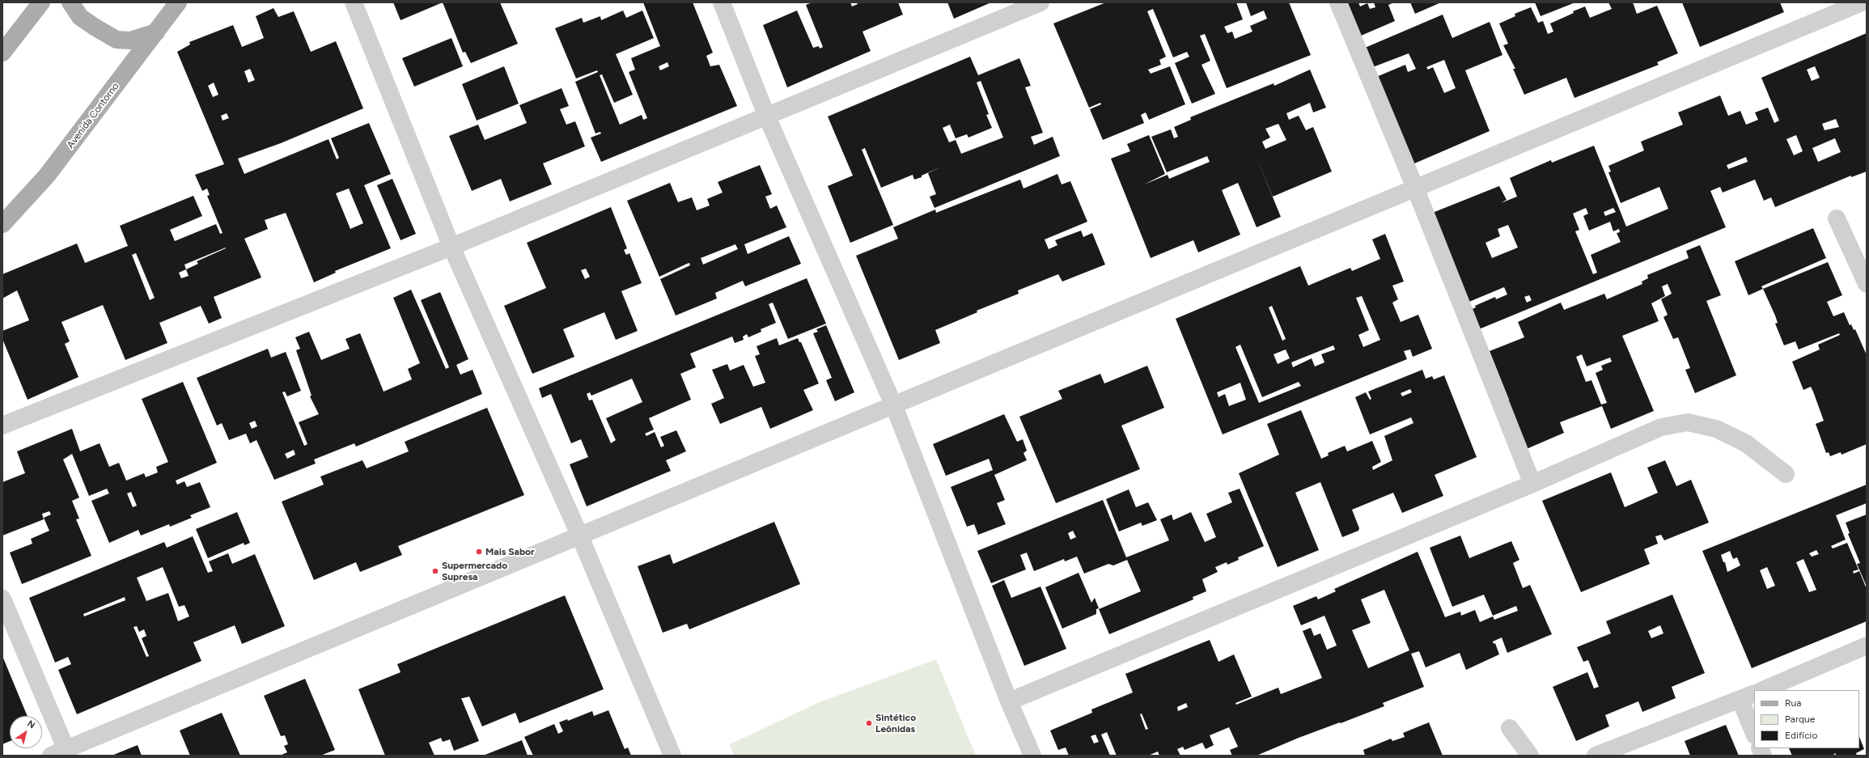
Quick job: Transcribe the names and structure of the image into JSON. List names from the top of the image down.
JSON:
{
  "streets": {
    "main road": ["Avenida Contorno"]
  },
  "places": ["Mais Sabor", "Supermercado Supresa", "Sintético Leônidas"],
  "legend": ["Rua", "Parque", "Edifício"],
  "north": "top right"
}
